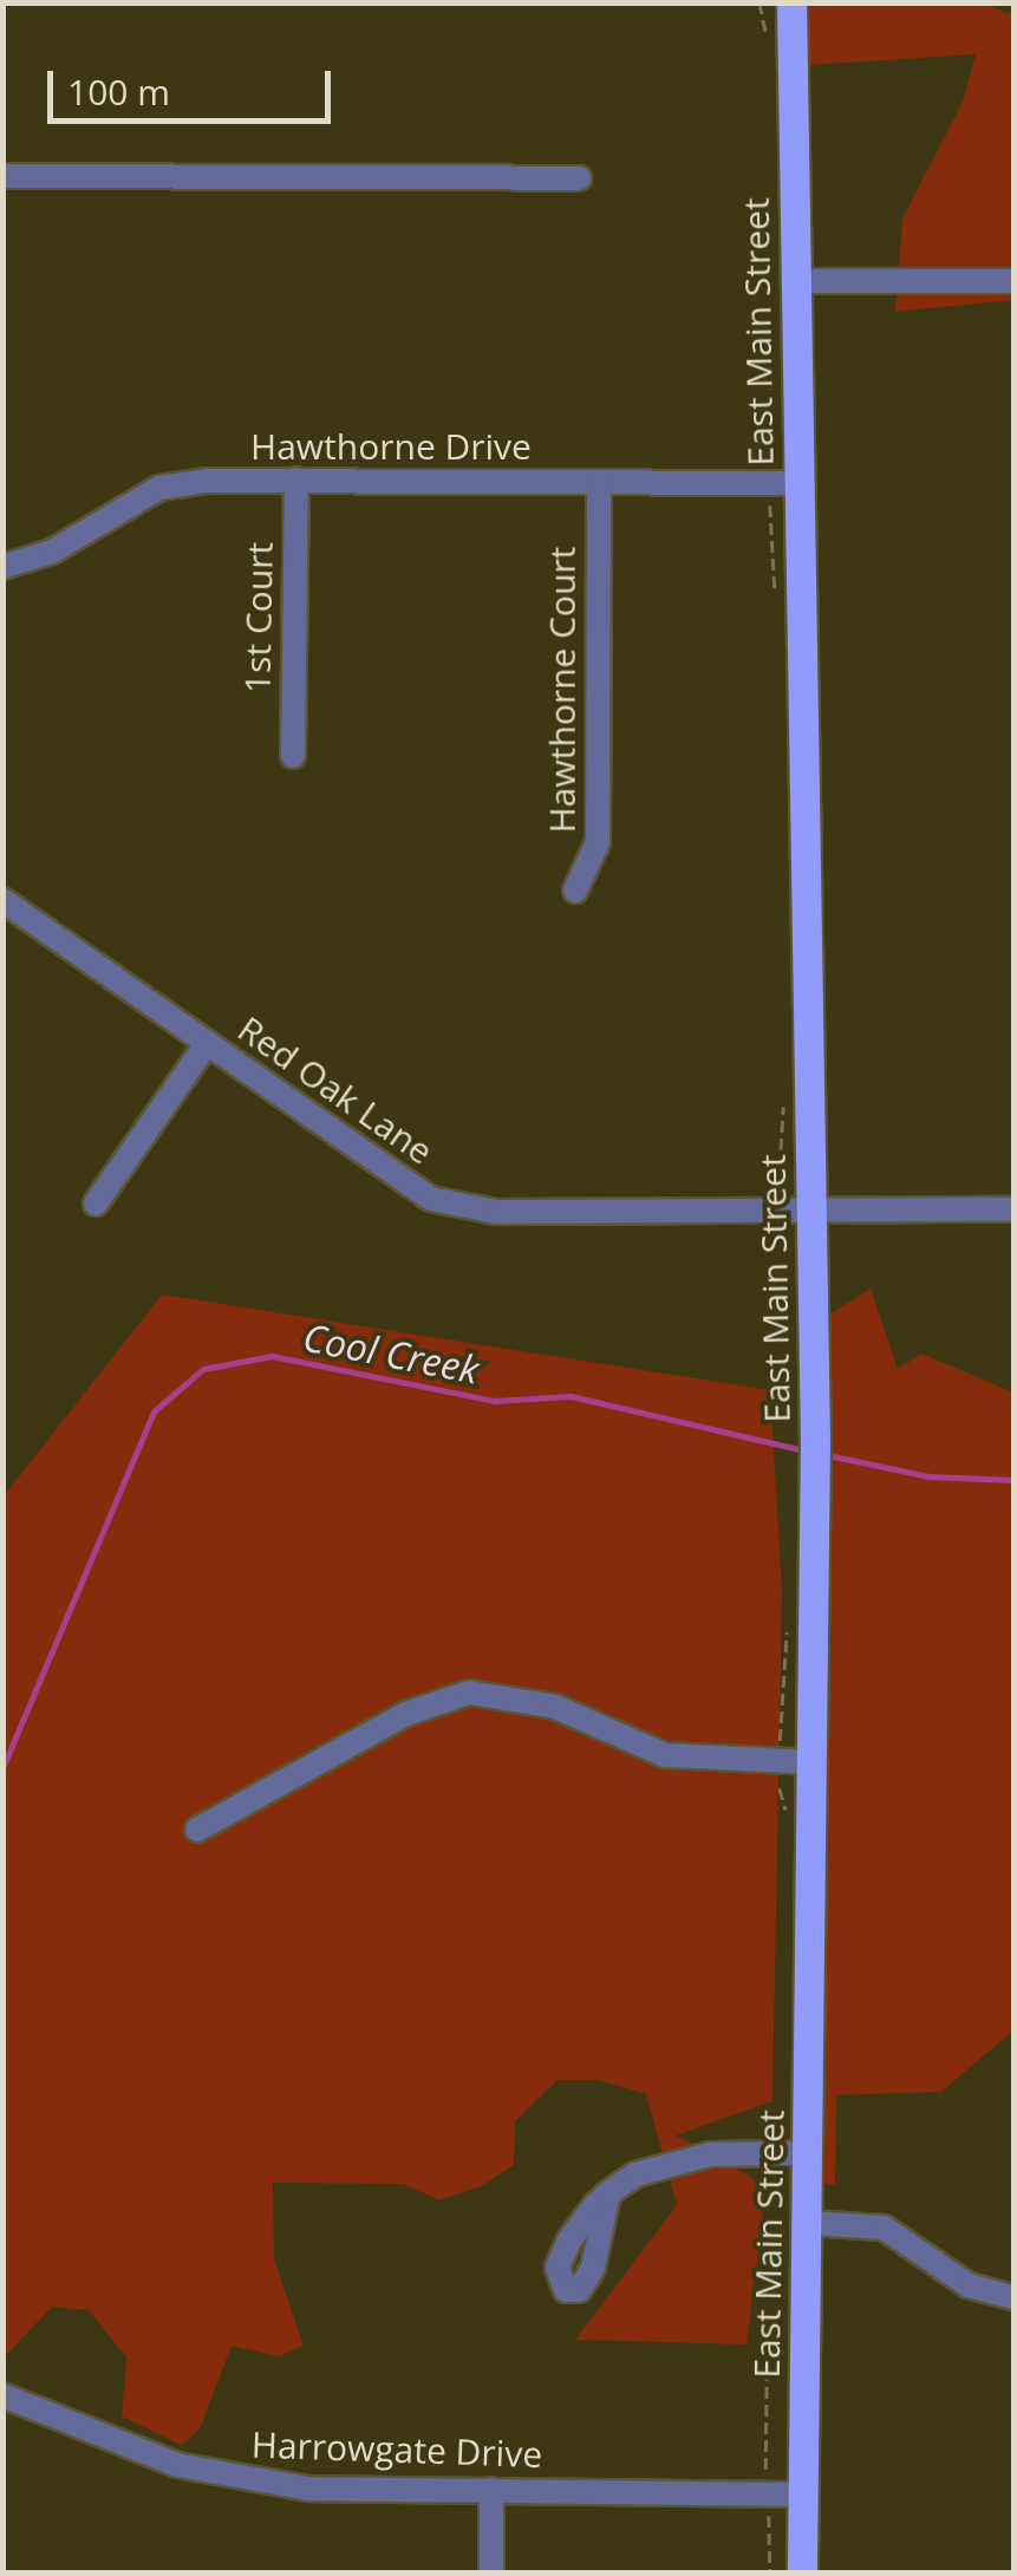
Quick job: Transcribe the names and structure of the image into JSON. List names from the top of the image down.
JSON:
{
  "streets": {
    "main road": ["East Main Street"],
    "street": [
      "Hawthorne Drive",
      "1st Court",
      "Hawthorne Court",
      "Red Oak Lane",
      "Harrowgate Drive"
    ]
  },
  "crossings": [
    ["East Main Street", "Hawthorne Drive"],
    ["East Main Street", "Red Oak Lane"],
    ["East Main Street", "Harrowgate Drive"],
    ["Hawthorne Drive", "1st Court"],
    ["Hawthorne Drive", "Hawthorne Court"]
  ],
  "water": ["Cool Creek"],
  "scale_bar": "100 m"
}
